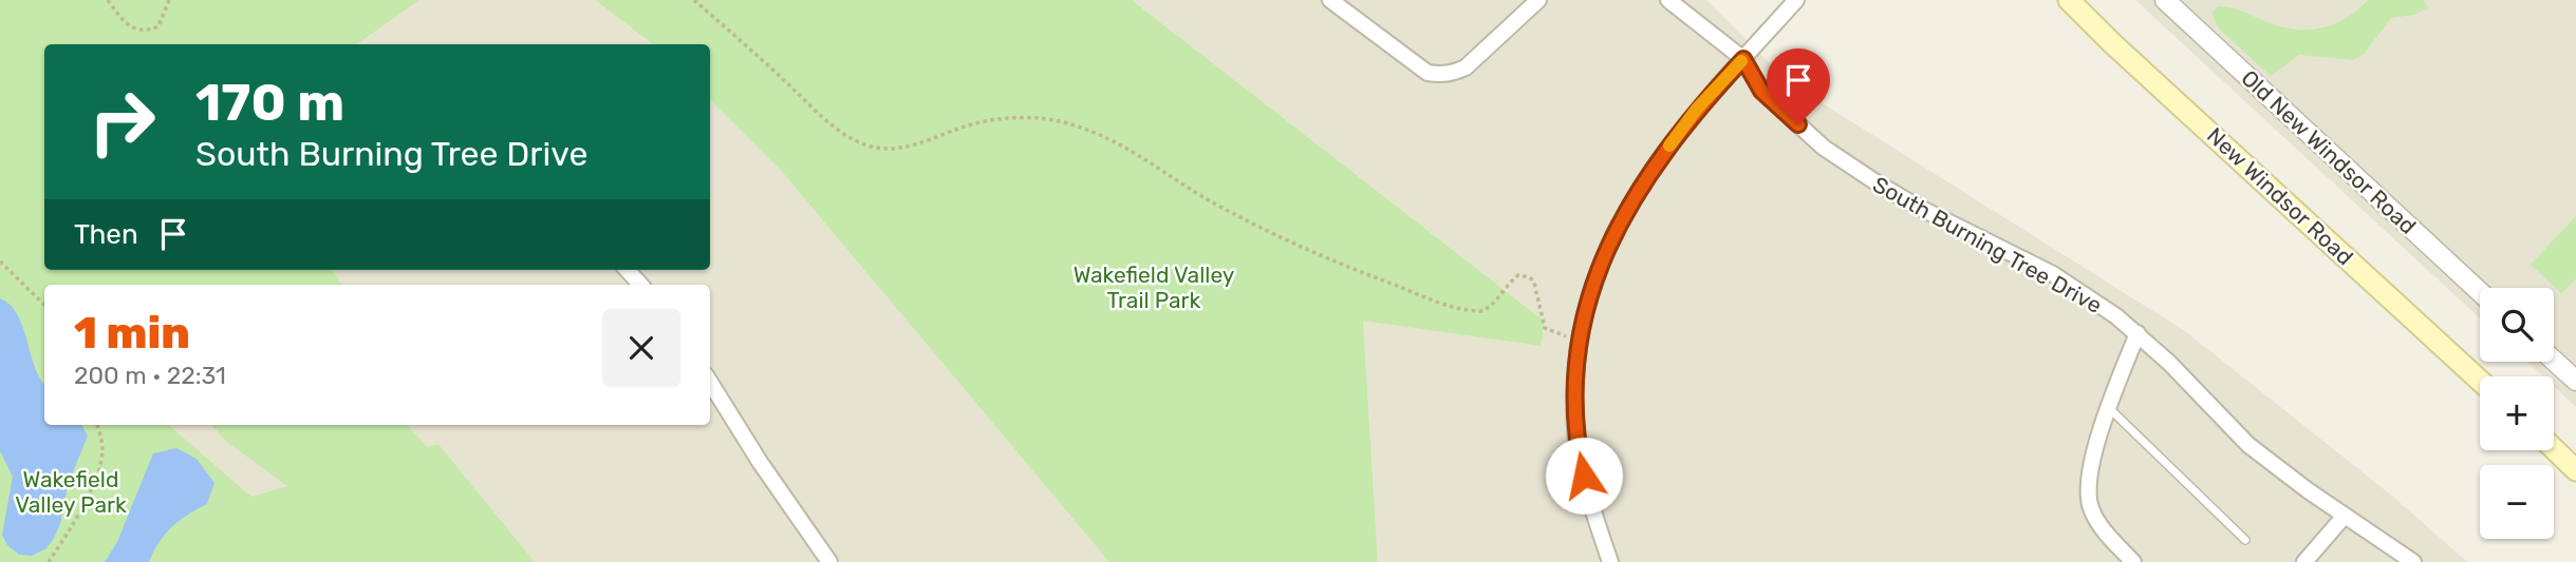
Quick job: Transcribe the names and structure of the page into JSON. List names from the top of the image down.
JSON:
{
  "streets": {
    "main road": ["New Windsor Road"],
    "street": ["Old New Windsor Road", "South Burning Tree Drive"]
  },
  "parks": ["Wakefield Valley Trail Park", "Wakefield Valley Park"],
  "page": {
    "turn": ["170 m", "South Burning Tree Drive"],
    "then": "Then",
    "heading": ["1 min", "200 m · 22:31"],
    "map_buttons": ["+", "−"]
  }
}
